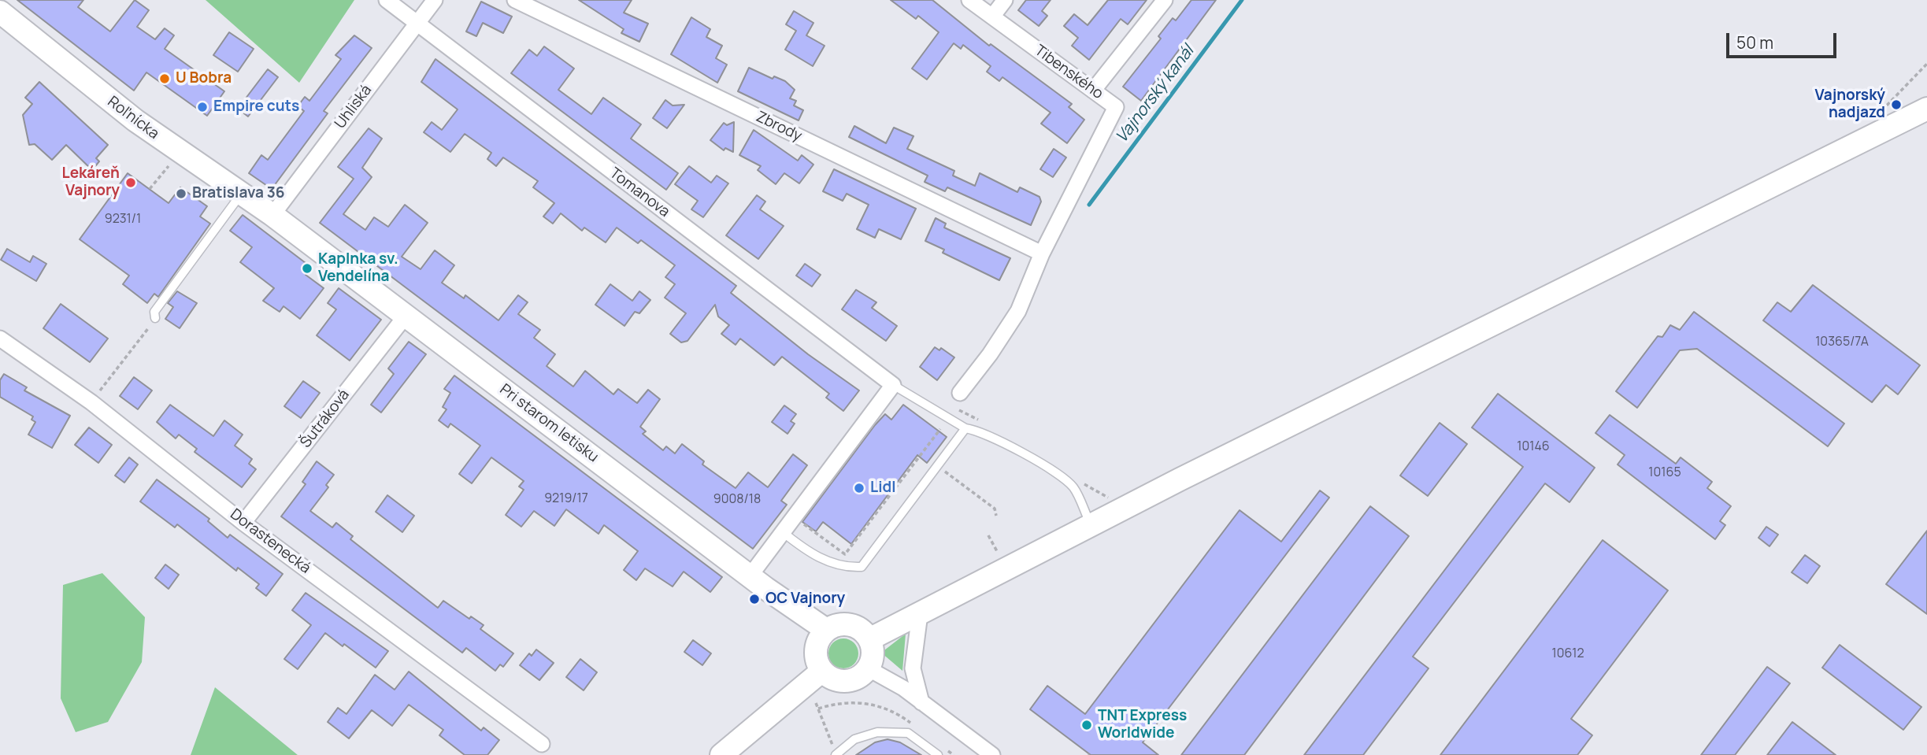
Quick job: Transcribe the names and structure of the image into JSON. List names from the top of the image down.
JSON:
{
  "streets": {
    "main road": ["Roľnícka", "Pri starom letisku"],
    "street": [
      "Tibenského",
      "Uhliská",
      "Zbrody",
      "Tomanova",
      "Šutráková",
      "Dorastenecká"
    ]
  },
  "crossings": [
    ["Tibenského", "Zbrody"],
    ["Uhliská", "Roľnícka"],
    ["Uhliská", "Tomanova"],
    ["Uhliská", "Pri starom letisku"],
    ["Roľnícka", "Pri starom letisku"],
    ["Šutráková", "Pri starom letisku"],
    ["Šutráková", "Dorastenecká"]
  ],
  "water": ["Vajnorský kanál"],
  "places": [
    "U Bobra",
    "Vajnorský nadjazd",
    "Empire cuts",
    "Lekáreň Vajnory",
    "Bratislava 36",
    "Kaplnka sv. Vendelína",
    "Lidl",
    "OC Vajnory",
    "TNT Express Worldwide"
  ],
  "house_numbers": [
    "9231/1",
    "10365/7A",
    "10146",
    "10165",
    "9219/17",
    "9008/18",
    "10612"
  ],
  "scale_bar": "50 m"
}
